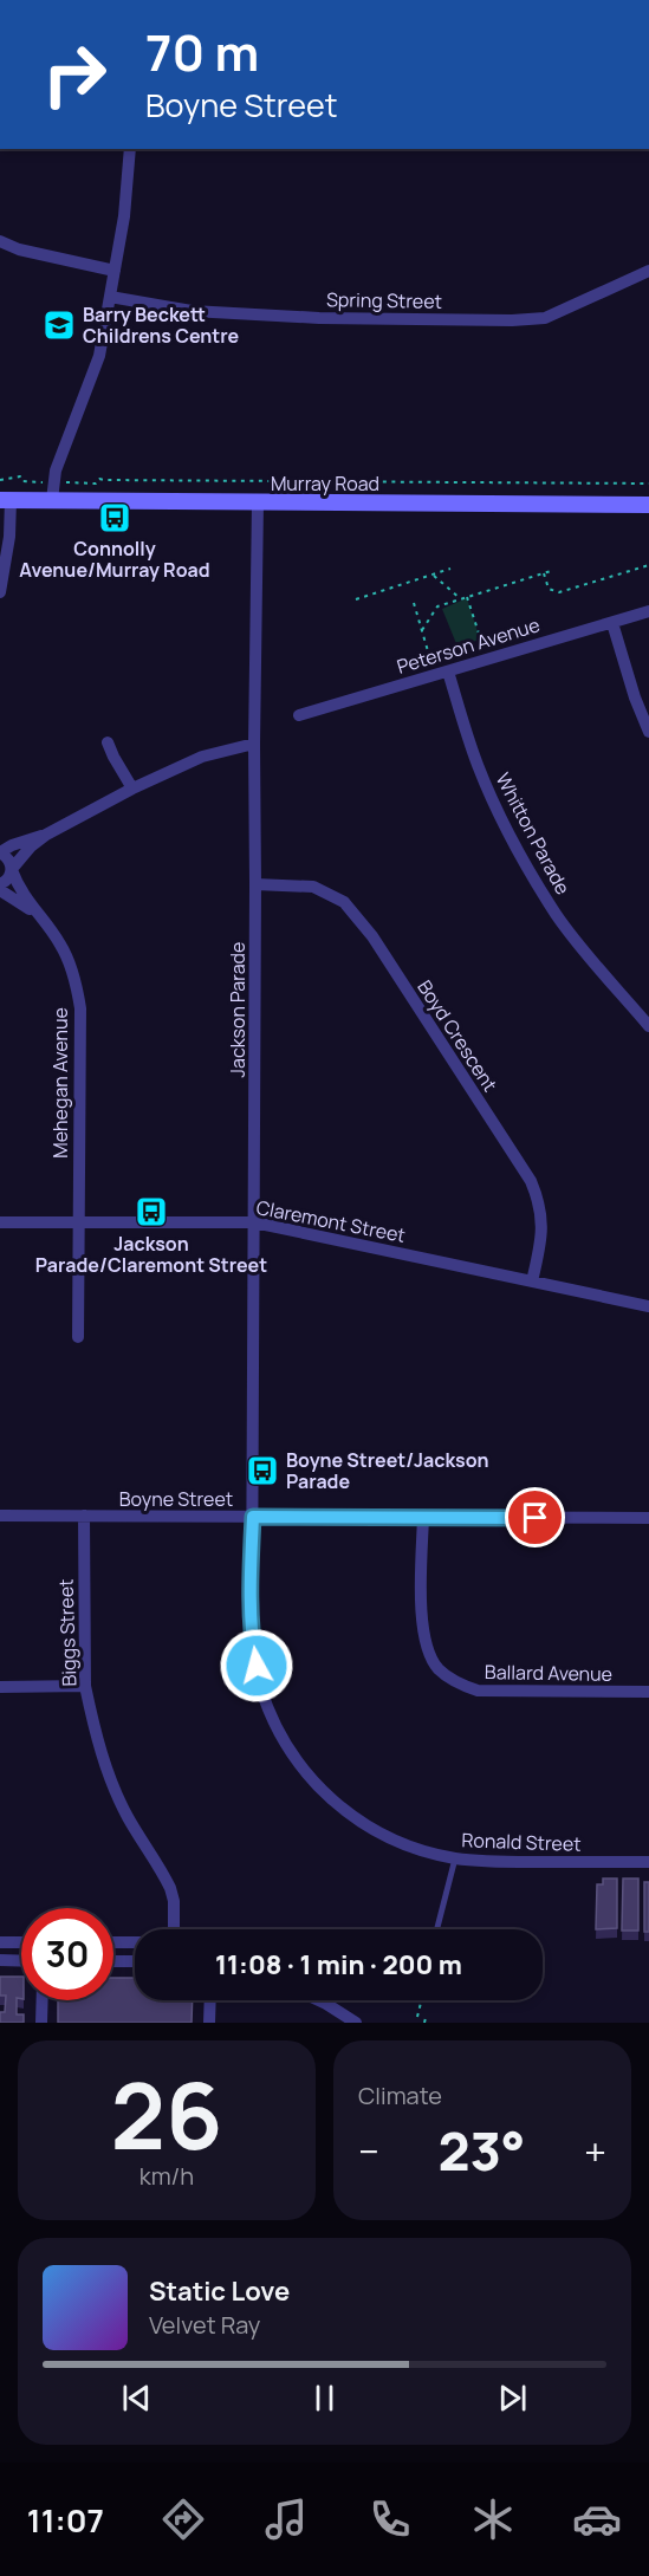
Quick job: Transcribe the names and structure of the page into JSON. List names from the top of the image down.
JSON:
{
  "streets": {
    "main road": ["Murray Road"],
    "street": [
      "Spring Street",
      "Peterson Avenue",
      "Whitton Parade",
      "Jackson Parade",
      "Boyd Crescent",
      "Mehegan Avenue",
      "Claremont Street",
      "Boyne Street",
      "Biggs Street",
      "Ballard Avenue",
      "Ronald Street"
    ]
  },
  "crossings": [
    ["Murray Road", "Jackson Parade"],
    ["Peterson Avenue", "Whitton Parade"],
    ["Jackson Parade", "Boyd Crescent"],
    ["Jackson Parade", "Claremont Street"],
    ["Jackson Parade", "Boyne Street"],
    ["Jackson Parade", "Ronald Street"],
    ["Boyd Crescent", "Claremont Street"],
    ["Mehegan Avenue", "Claremont Street"],
    ["Boyne Street", "Biggs Street"],
    ["Boyne Street", "Ballard Avenue"],
    ["Boyne Street", "Ronald Street"]
  ],
  "places": {
    "school or university": ["Barry Beckett Childrens Centre"],
    "bus stop": ["Connolly Avenue/Murray Road", "Jackson Parade/Claremont Street", "Boyne Street/Jackson Parade"]
  },
  "page": {
    "turn": ["70 m", "Boyne Street"],
    "limit": "30",
    "trip": "11:08 · 1 min · 200 m",
    "tile": [
      ["26", "km/h"],
      "Climate"
    ],
    "heat": ["−", "23°", "+"],
    "song": ["Static Love", "Velvet Ray"],
    "tabs": "11:07"
  }
}
